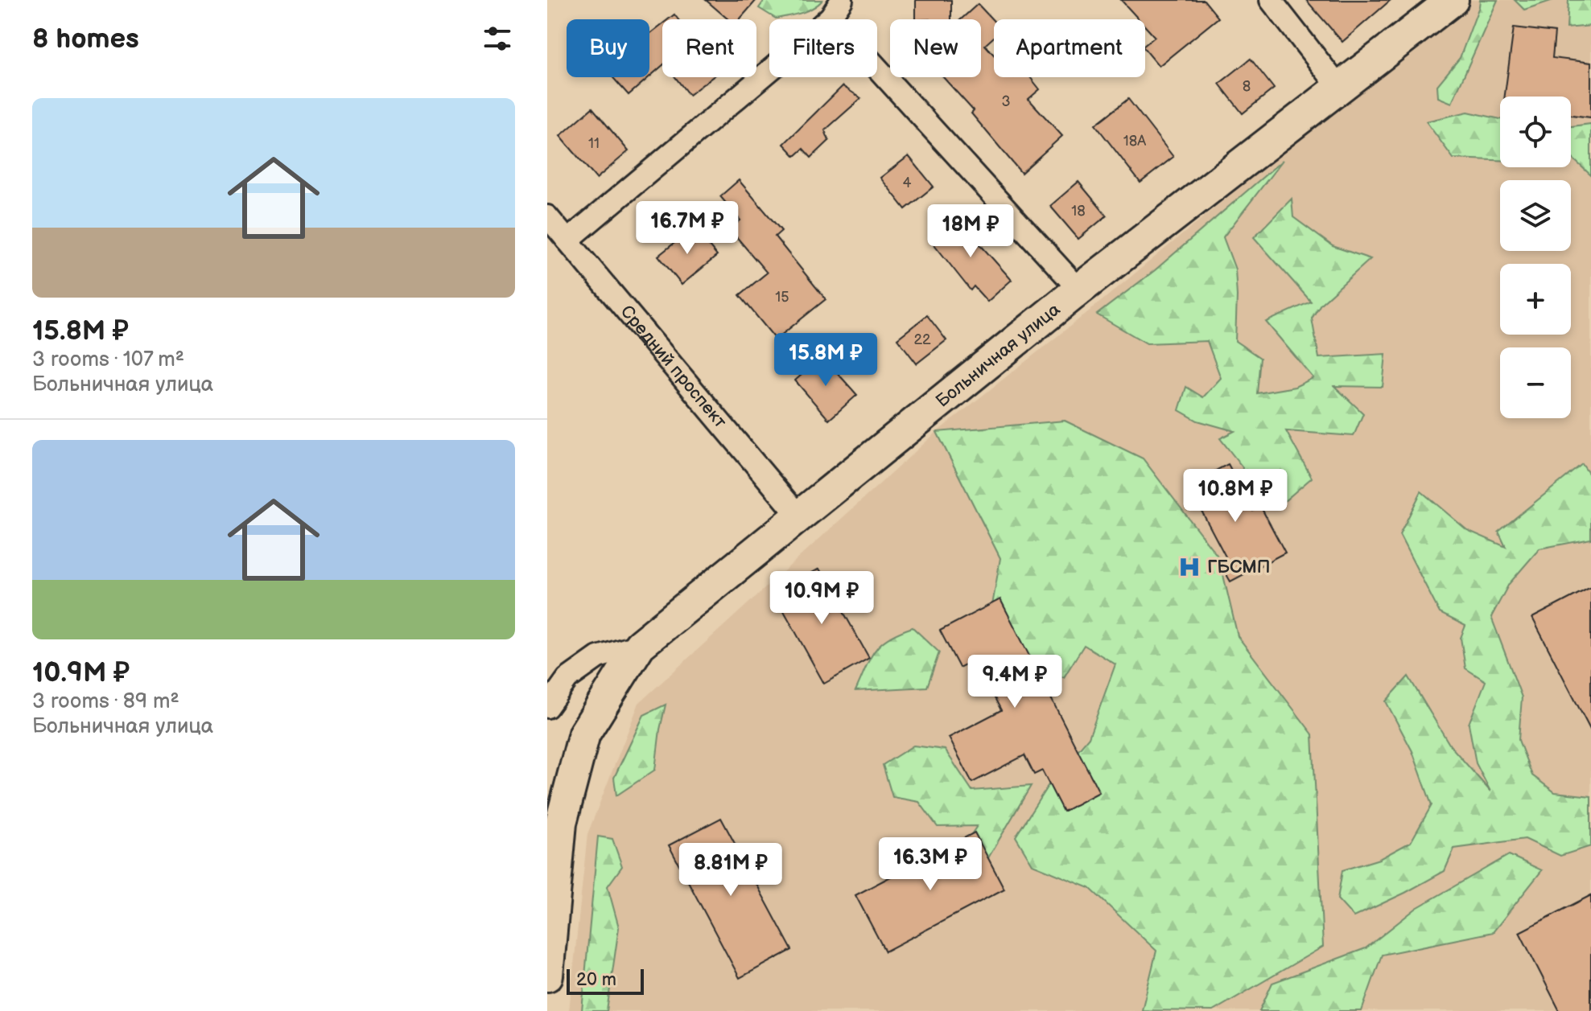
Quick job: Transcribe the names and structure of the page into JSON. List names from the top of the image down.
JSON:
{
  "streets": {
    "main road": ["Больничная улица"],
    "street": ["Средний проспект"]
  },
  "crossings": [
    ["Больничная улица", "Средний проспект"]
  ],
  "places": {
    "hospital": ["ГБСМП"]
  },
  "house_numbers": [
    "8",
    "3",
    "18А",
    "11",
    "4",
    "18",
    "15",
    "22"
  ],
  "scale_bar": "20 m",
  "page": {
    "heading": "8 homes",
    "chip": [
      "Buy",
      "Rent",
      "Filters",
      "New",
      "Apartment"
    ],
    "list": [
      {
        "name": "15.8M ₽",
        "note": "3 rooms · 107 m² · Больничная улица"
      },
      {
        "name": "10.9M ₽",
        "note": "3 rooms · 89 m² · Больничная улица"
      }
    ],
    "map_buttons": ["+", "−"],
    "price": [
      "16.7M ₽",
      "18M ₽",
      "15.8M ₽",
      "10.8M ₽",
      "10.9M ₽",
      "9.4M ₽",
      "16.3M ₽",
      "8.81M ₽"
    ],
    "scale": "20 m"
  }
}
